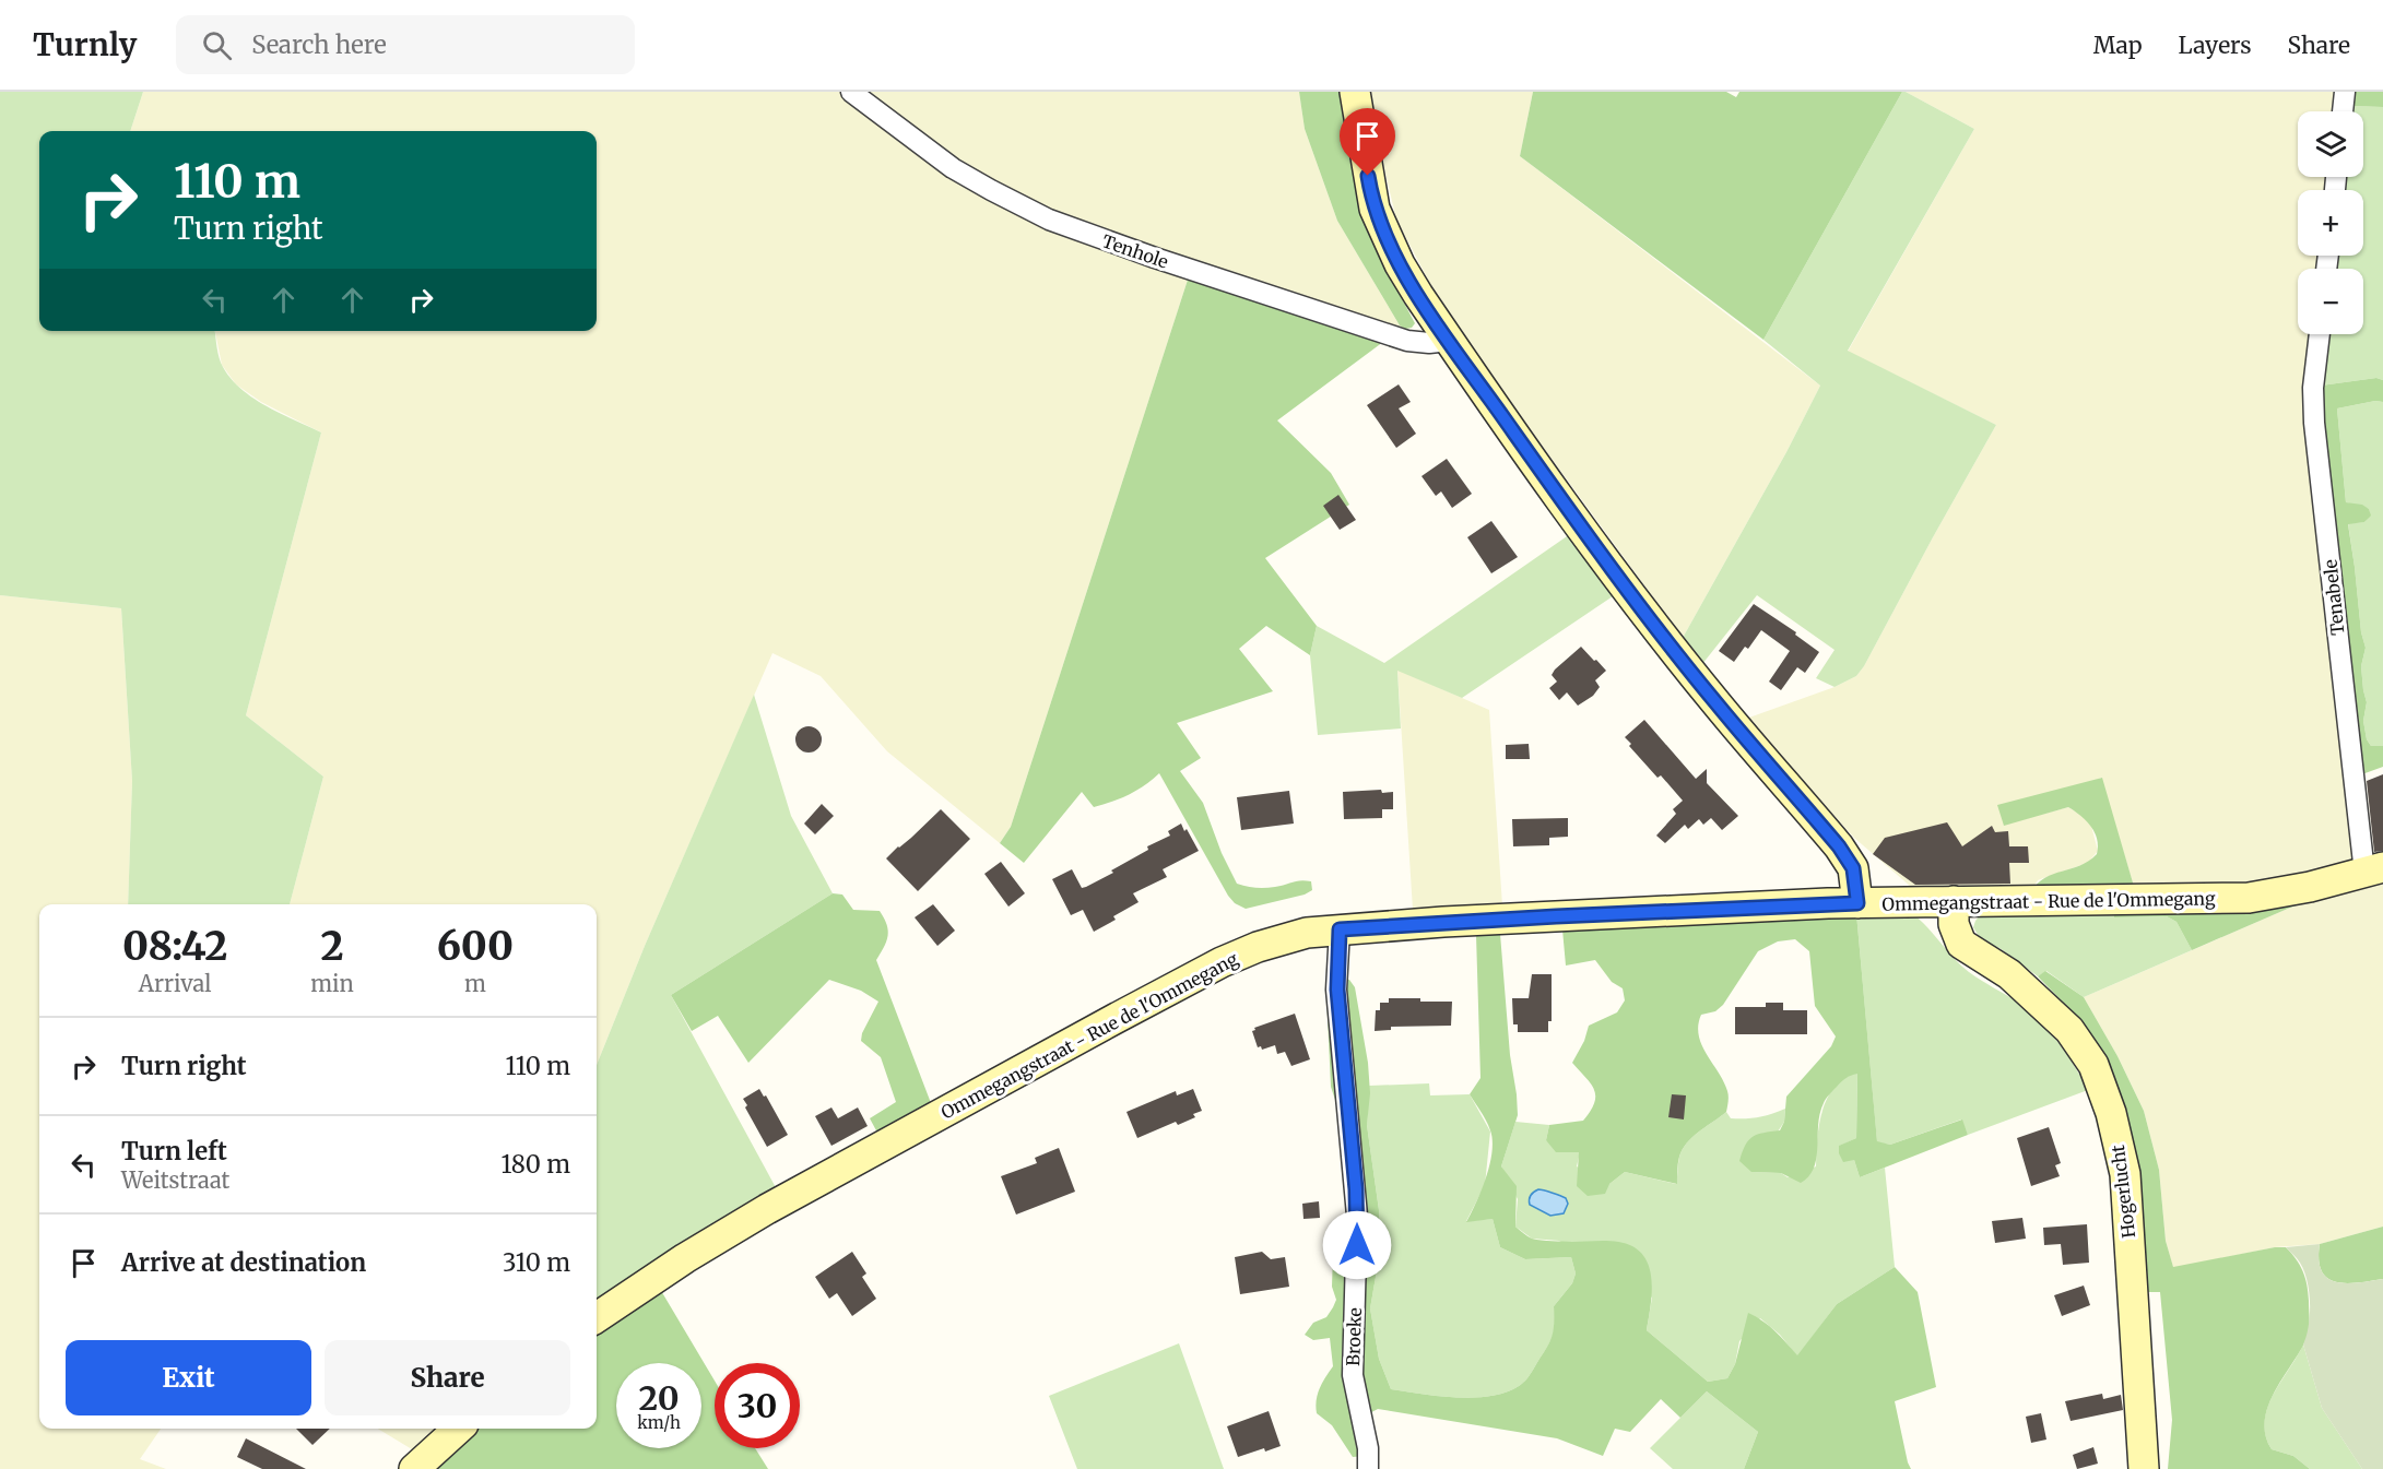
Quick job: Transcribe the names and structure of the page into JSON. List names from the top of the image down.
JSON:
{
  "streets": {
    "main road": ["Ommegangstraat - Rue de l'Ommegang", "Hogerlucht"],
    "street": ["Tenhole", "Tenabele", "Broeke"]
  },
  "crossings": [
    ["Tenabele", "Ommegangstraat - Rue de l'Ommegang"],
    ["Ommegangstraat - Rue de l'Ommegang", "Hogerlucht"],
    ["Ommegangstraat - Rue de l'Ommegang", "Broeke"]
  ],
  "page": {
    "header": "Turnly",
    "search": "Search here",
    "nav": ["Map", "Layers", "Share"],
    "map_buttons": ["+", "−"],
    "turn": ["110 m", "Turn right"],
    "eta": [
      "08:42",
      "Arrival",
      "2",
      "min",
      "600",
      "m"
    ],
    "list": [
      {
        "name": "Turn right",
        "value": "110 m"
      },
      {
        "name": "Turn left",
        "note": "Weitstraat",
        "value": "180 m"
      },
      {
        "name": "Arrive at destination",
        "value": "310 m"
      }
    ],
    "buttons": ["Exit", "Share"],
    "speed": "20 km/h",
    "limit": "30"
  }
}
